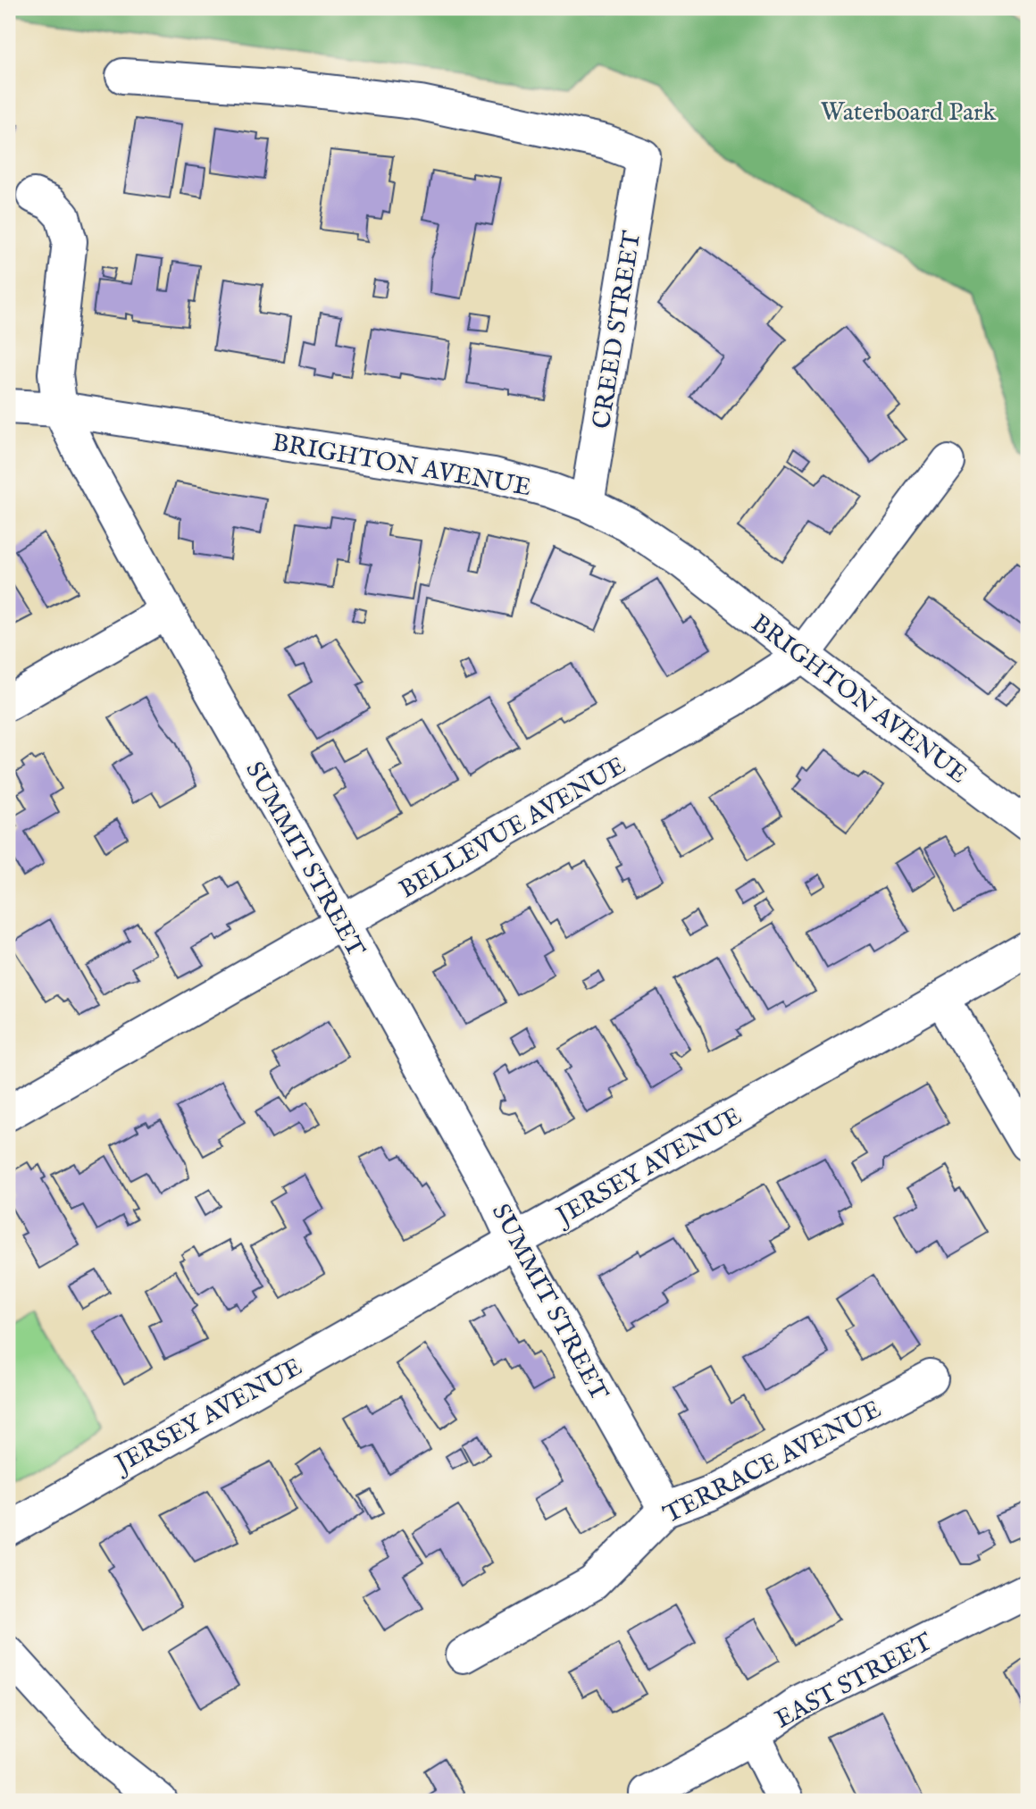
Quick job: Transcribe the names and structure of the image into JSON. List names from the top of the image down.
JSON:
{
  "streets": {
    "street": [
      "CREED STREET",
      "BRIGHTON AVENUE",
      "BELLEVUE AVENUE",
      "SUMMIT STREET",
      "JERSEY AVENUE",
      "TERRACE AVENUE",
      "EAST STREET"
    ]
  },
  "crossings": [
    ["CREED STREET", "BRIGHTON AVENUE"],
    ["BRIGHTON AVENUE", "BELLEVUE AVENUE"],
    ["BRIGHTON AVENUE", "SUMMIT STREET"],
    ["BELLEVUE AVENUE", "SUMMIT STREET"],
    ["SUMMIT STREET", "JERSEY AVENUE"],
    ["SUMMIT STREET", "TERRACE AVENUE"]
  ],
  "parks": ["Waterboard Park"]
}
